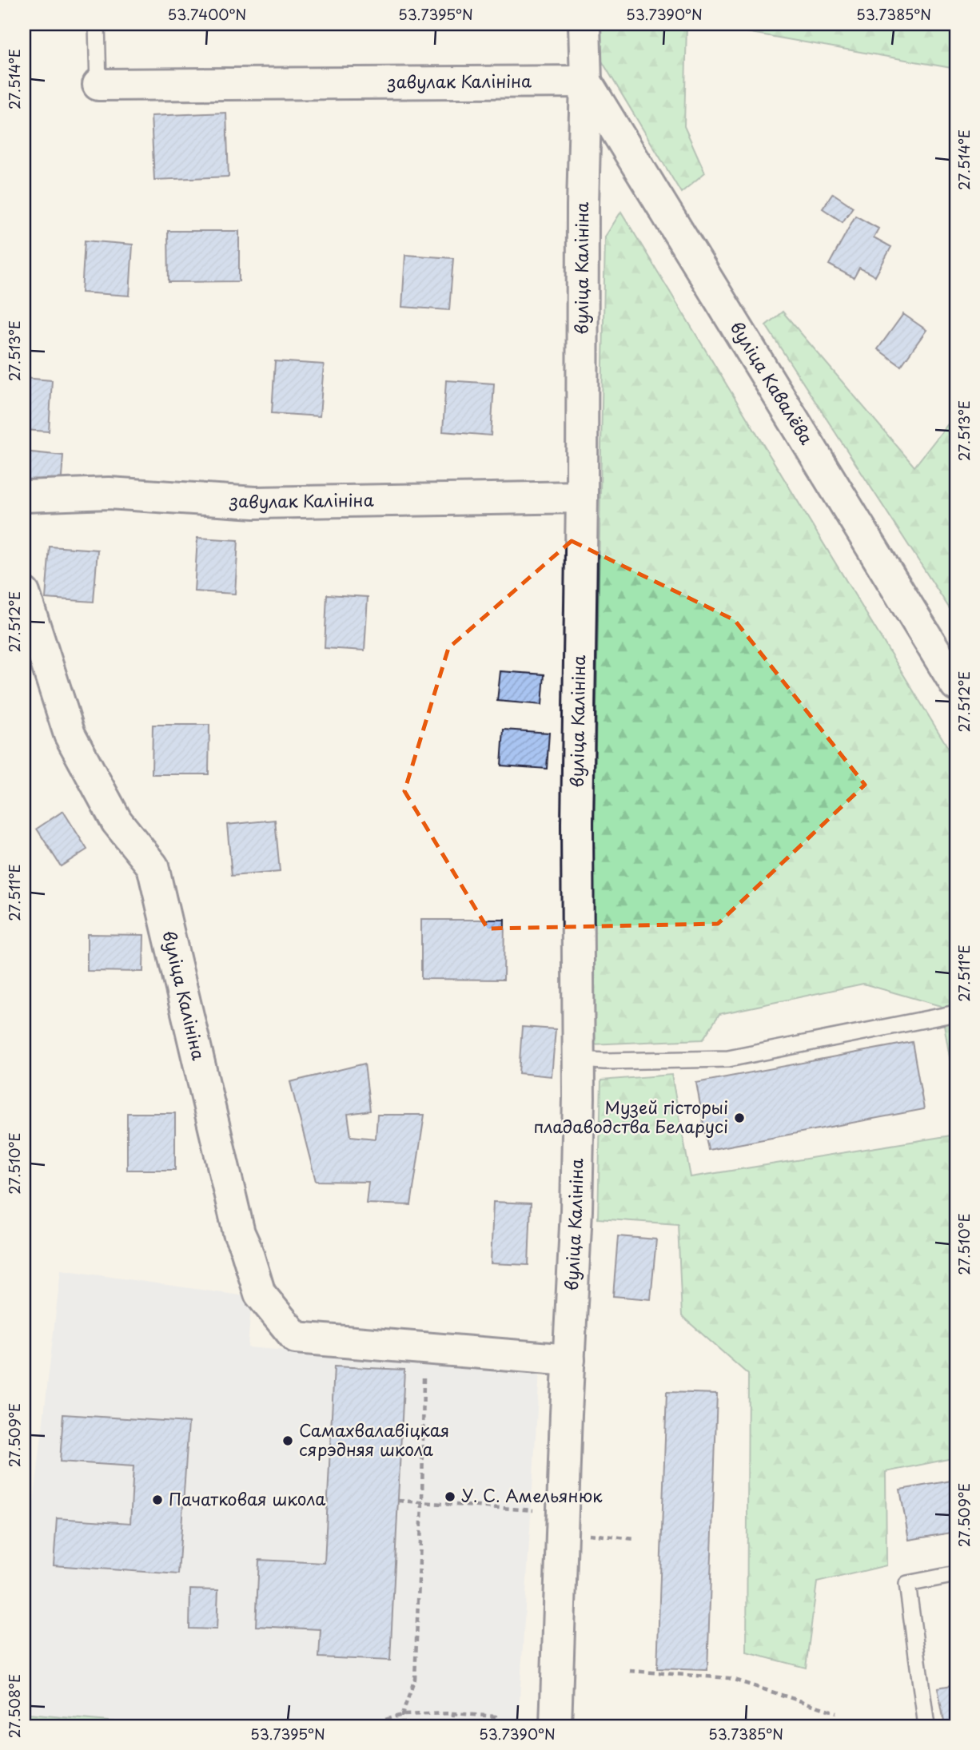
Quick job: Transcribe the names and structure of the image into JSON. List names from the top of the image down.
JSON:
{
  "streets": {
    "street": ["завулак Калініна", "вуліца Калініна", "вуліца Кавалёва"]
  },
  "crossings": [
    ["завулак Калініна", "вуліца Калініна"],
    ["завулак Калініна", "вуліца Кавалёва"],
    ["вуліца Калініна", "вуліца Кавалёва"]
  ],
  "places": [
    "Музей гісторыі пладаводства Беларусі",
    "Самахвалавіцкая сярэдняя школа",
    "У. С. Амельянюк",
    "Пачатковая школа"
  ],
  "coordinates": [
    "53.7400°N",
    "53.7395°N",
    "53.7390°N",
    "53.7385°N",
    "27.514°E",
    "27.513°E",
    "27.512°E",
    "27.511°E",
    "27.510°E",
    "27.509°E",
    "27.508°E"
  ]
}
